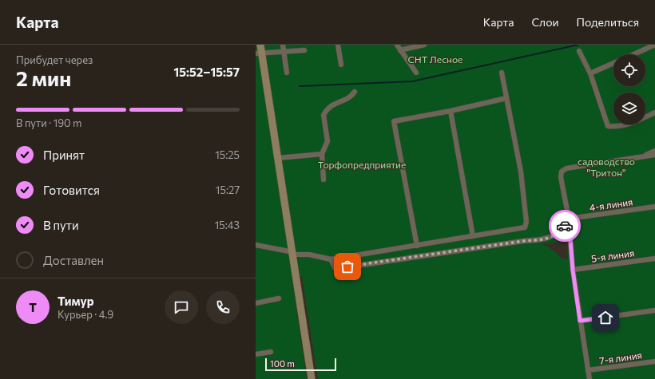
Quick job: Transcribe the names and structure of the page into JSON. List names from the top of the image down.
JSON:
{
  "streets": {
    "street": ["4-я линия", "5-я линия", "7-я линия"]
  },
  "parks": ["СНТ Лесное", "садоводство \"Тритон\"", "Торфопредприятие"],
  "scale_bar": "100 m",
  "page": {
    "header": "Карта",
    "nav": ["Карта", "Слои", "Поделиться"],
    "heading": ["2 мин", "Прибудет через", "15:52–15:57"],
    "panel": ["Тимур", "Курьер · 4.9"],
    "bar": "В пути · 190 m",
    "list": [
      ["Принят", "15:25"],
      ["Готовится", "15:27"],
      ["В пути", "15:43"],
      "Доставлен"
    ],
    "round": "Т",
    "scale": "100 m"
  }
}
